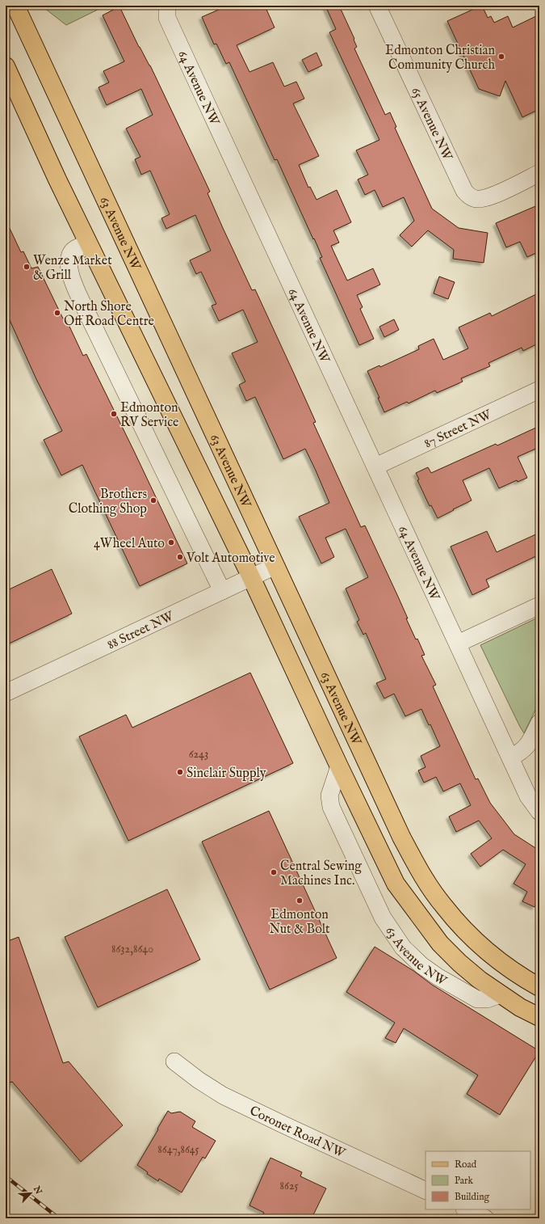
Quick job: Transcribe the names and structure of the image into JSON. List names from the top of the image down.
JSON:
{
  "streets": {
    "main road": ["63 Avenue NW"],
    "street": [
      "64 Avenue NW",
      "65 Avenue NW",
      "87 Street NW",
      "88 Street NW",
      "Coronet Road NW"
    ]
  },
  "crossings": [
    ["64 Avenue NW", "87 Street NW"],
    ["63 Avenue NW", "88 Street NW"]
  ],
  "places": [
    "Edmonton Christian Community Church",
    "Wenze Market & Grill",
    "North Shore Off Road Centre",
    "Edmonton RV Service",
    "Brothers Clothing Shop",
    "4Wheel Auto",
    "Volt Automotive",
    "Sinclair Supply",
    "Central Sewing Machines Inc.",
    "Edmonton Nut & Bolt"
  ],
  "house_numbers": [
    "6243",
    "8632,8640",
    "8647,8645",
    "8625"
  ],
  "legend": ["Road", "Park", "Building"],
  "north": "top right"
}
